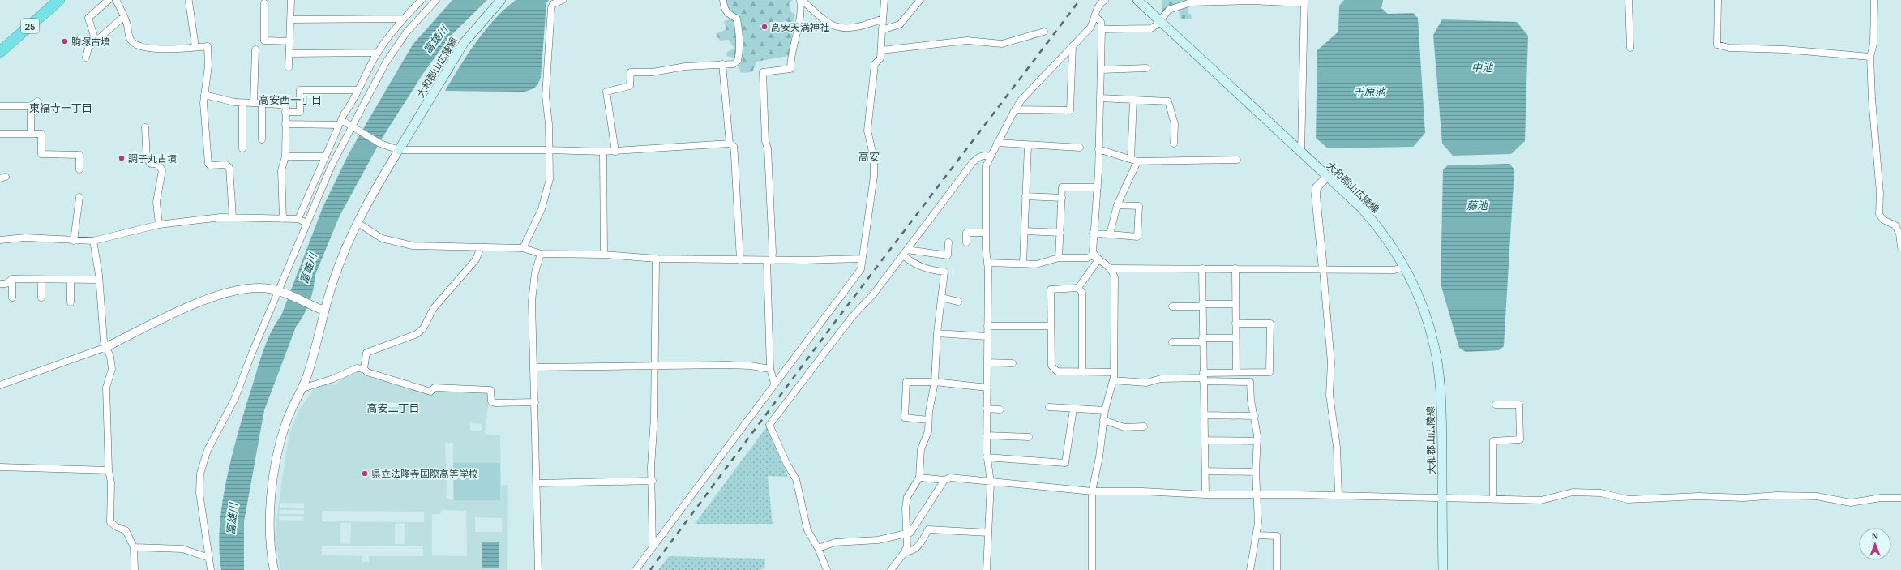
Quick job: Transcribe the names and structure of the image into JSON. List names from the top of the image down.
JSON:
{
  "streets": {
    "highway": ["25"],
    "main road": ["大和郡山広陵線"]
  },
  "districts": [
    "高安西一丁目",
    "東福寺一丁目",
    "高安",
    "高安二丁目"
  ],
  "water": [
    "富雄川",
    "中池",
    "千原池",
    "藤池"
  ],
  "places": [
    "高安天満神社",
    "駒塚古墳",
    "調子丸古墳",
    "県立法隆寺国際高等学校"
  ],
  "north": "top"
}
